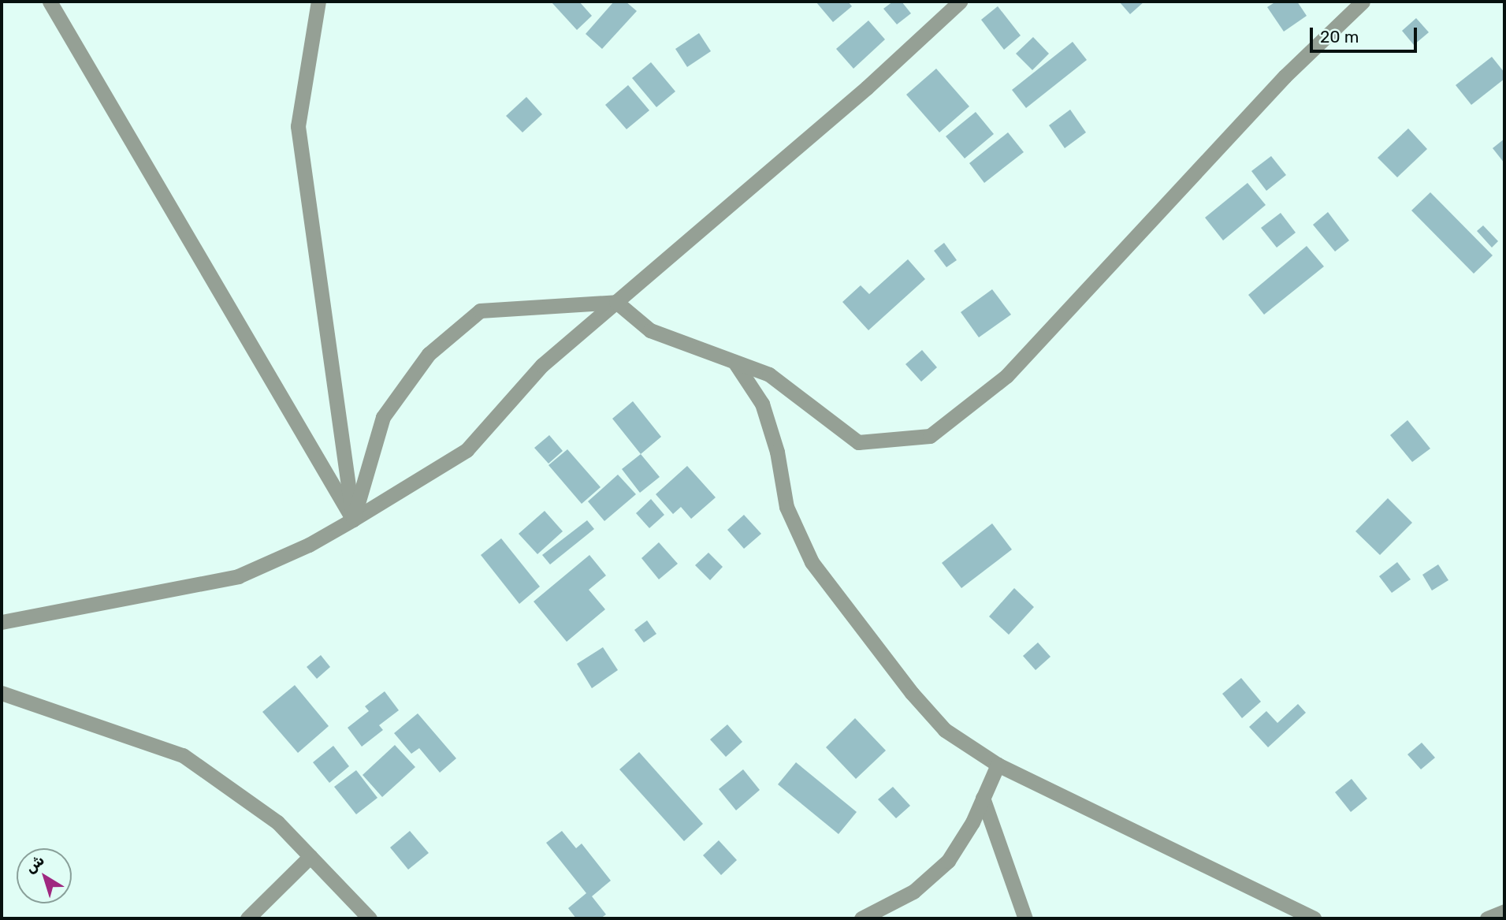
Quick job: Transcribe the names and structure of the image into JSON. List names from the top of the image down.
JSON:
{
  "scale_bar": "20 m",
  "north": "top left"
}
